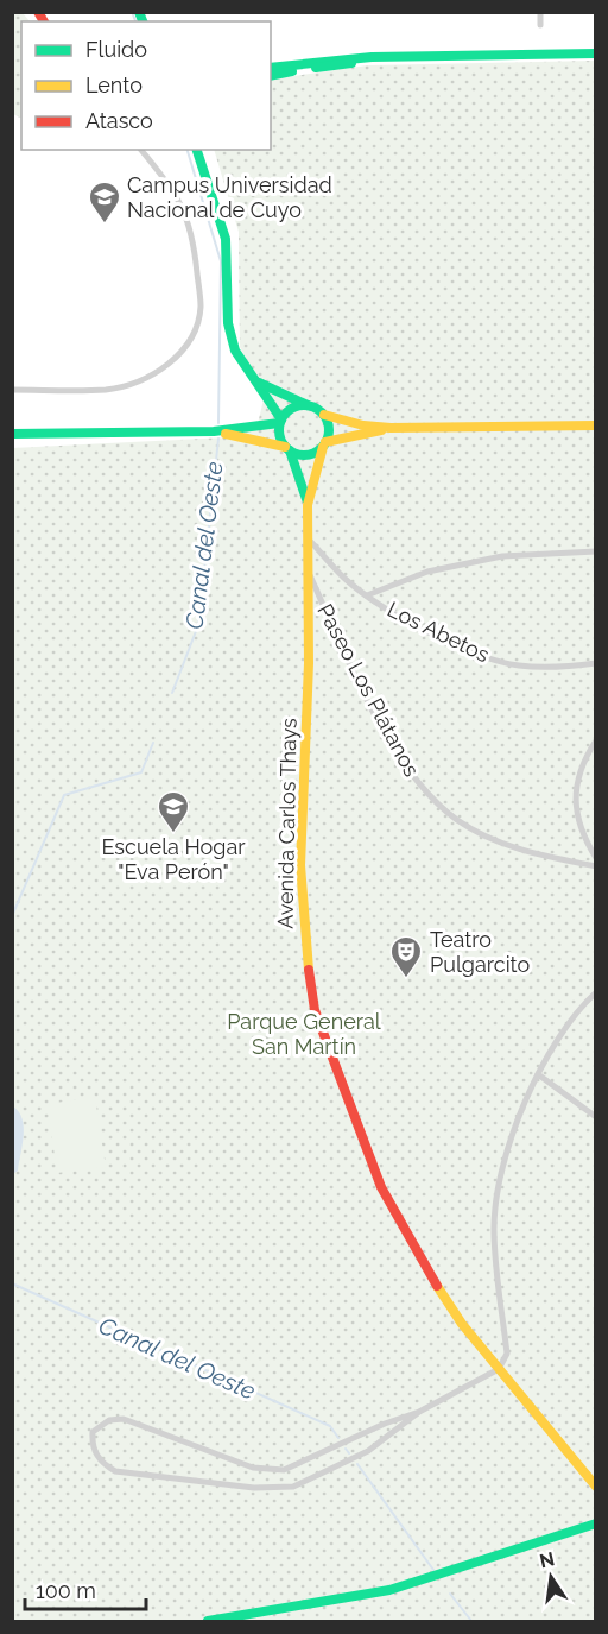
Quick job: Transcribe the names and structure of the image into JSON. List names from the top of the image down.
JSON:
{
  "streets": {
    "street": ["Los Abetos", "Paseo Los Plátanos", "Avenida Carlos Thays"]
  },
  "crossings": [
    ["Los Abetos", "Avenida Carlos Thays"],
    ["Paseo Los Plátanos", "Avenida Carlos Thays"]
  ],
  "water": ["Canal del Oeste"],
  "parks": ["Parque General San Martín"],
  "places": {
    "school or university": ["Campus Universidad Nacional de Cuyo", "Escuela Hogar \"Eva Perón\""],
    "theatre": ["Teatro Pulgarcito"]
  },
  "legend": ["Fluido", "Lento", "Atasco"],
  "scale_bar": "100 m",
  "north": "top"
}
